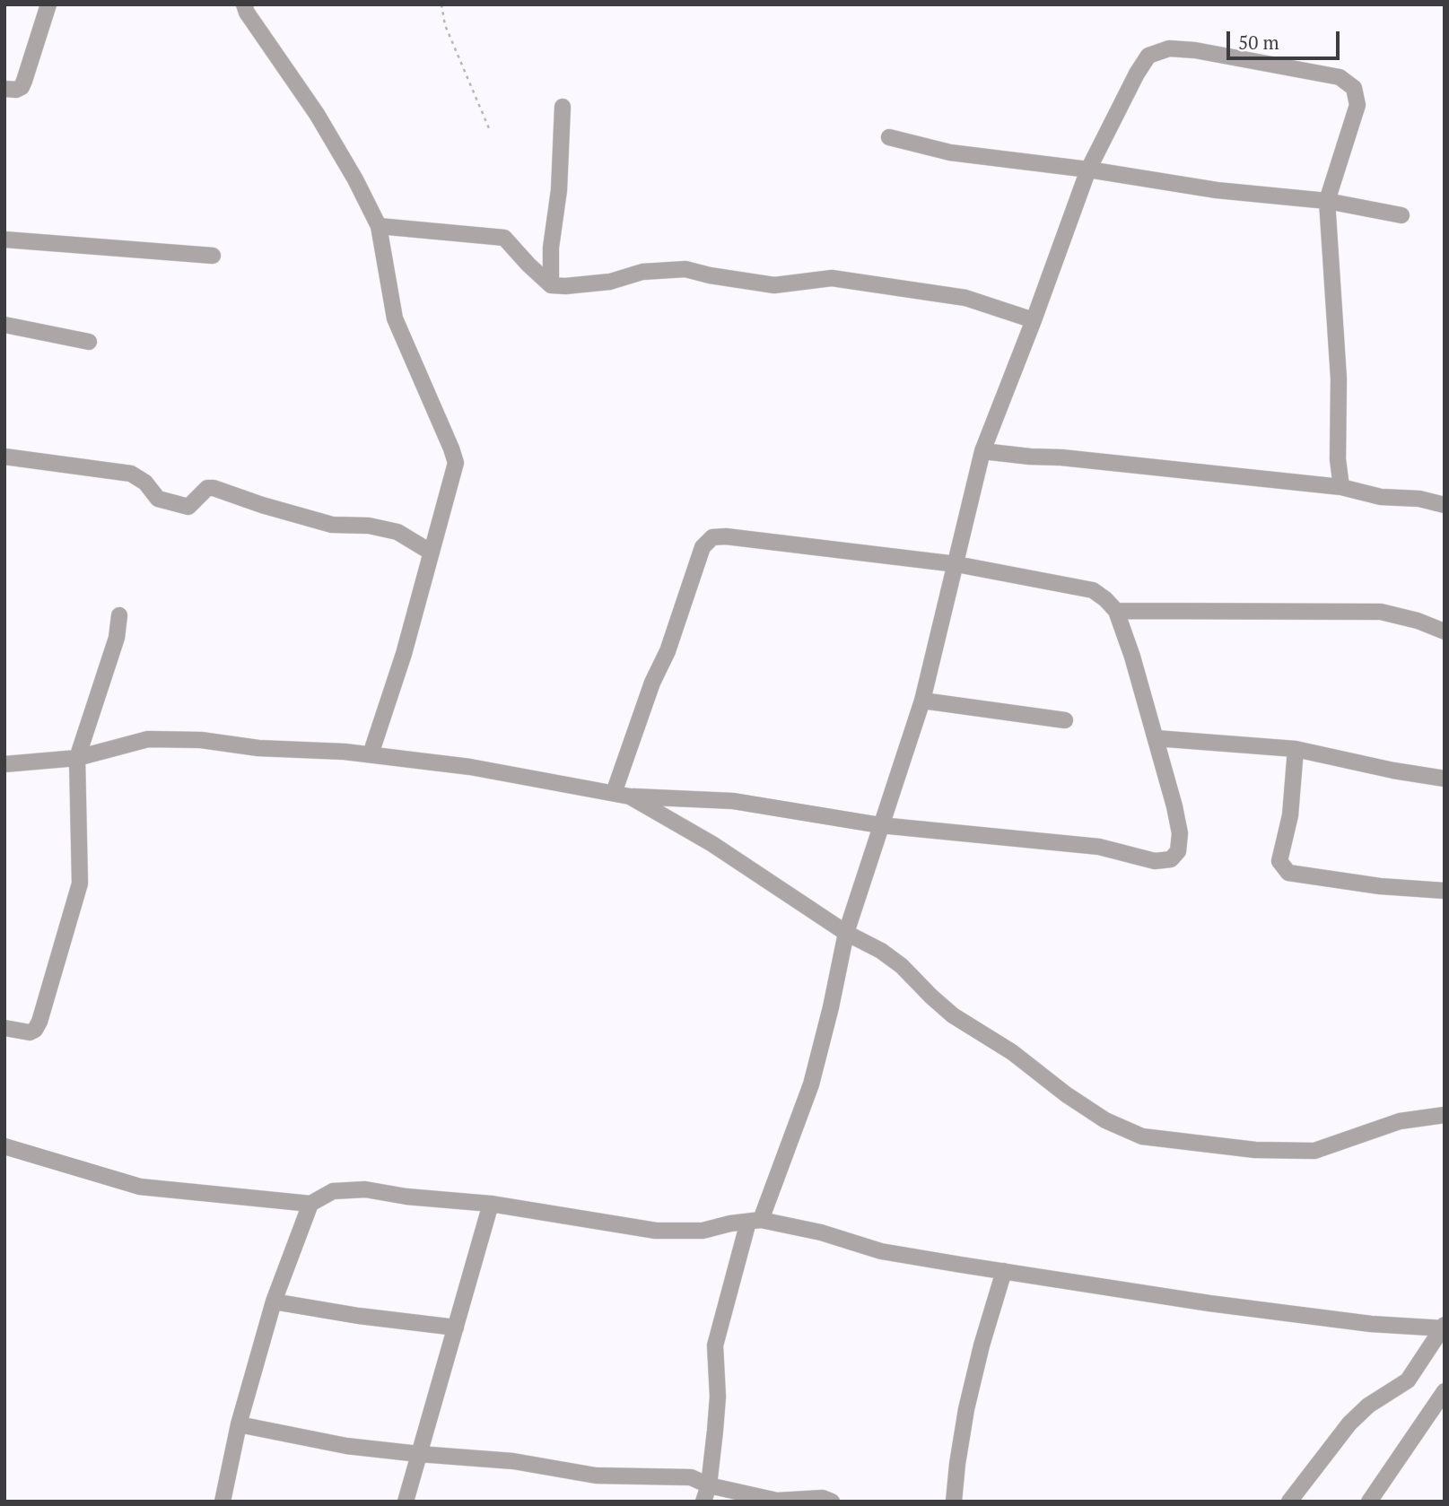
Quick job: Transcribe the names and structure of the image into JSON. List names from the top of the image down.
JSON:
{
  "scale_bar": "50 m"
}
